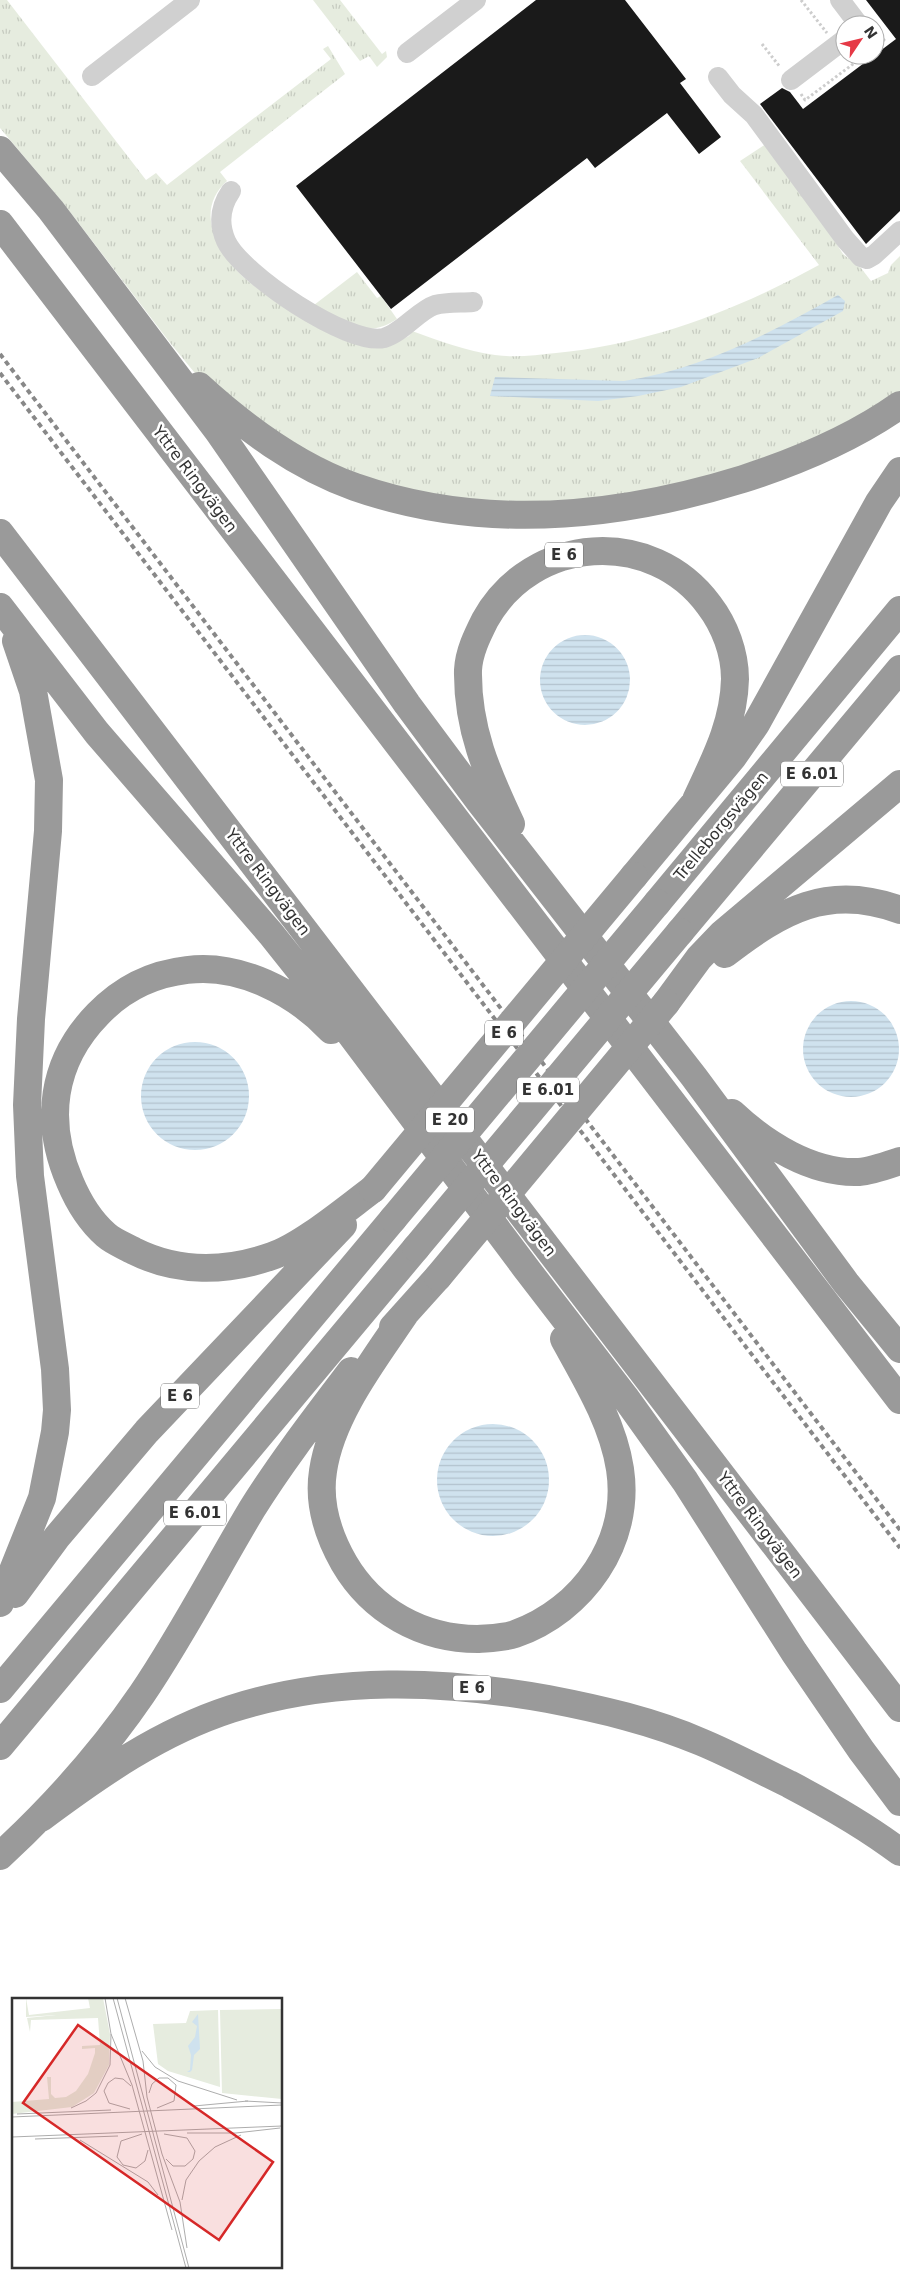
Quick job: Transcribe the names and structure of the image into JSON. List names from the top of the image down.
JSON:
{
  "streets": {
    "highway": [
      "Yttre Ringvägen",
      "E 6",
      "E 6.01",
      "Trelleborgsvägen",
      "E 20"
    ]
  },
  "north": "top right"
}
